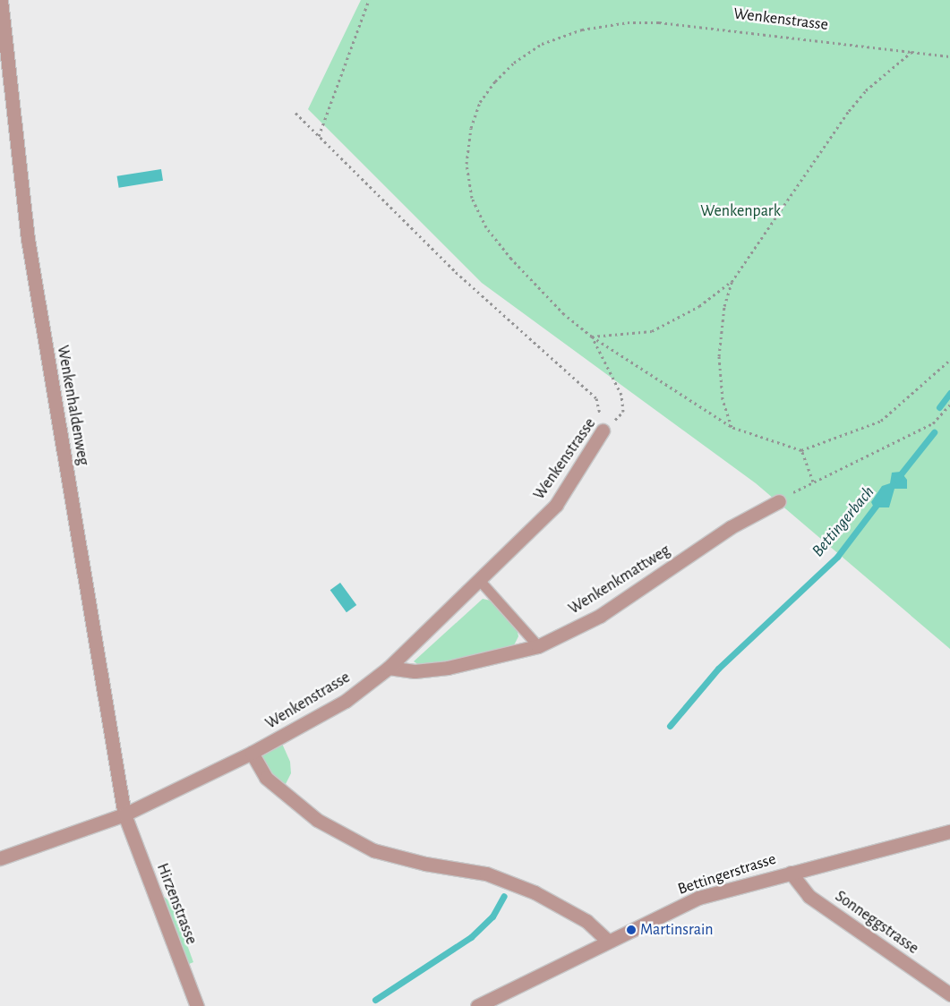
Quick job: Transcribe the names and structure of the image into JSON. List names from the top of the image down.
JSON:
{
  "streets": {
    "street": [
      "Wenkenstrasse",
      "Wenkenhaldenweg",
      "Wenkenkmattweg",
      "Bettingerstrasse",
      "Hirzenstrasse",
      "Sonneggstrasse"
    ]
  },
  "crossings": [
    ["Wenkenstrasse", "Wenkenhaldenweg"],
    ["Wenkenstrasse", "Wenkenkmattweg"],
    ["Wenkenstrasse", "Hirzenstrasse"],
    ["Wenkenhaldenweg", "Hirzenstrasse"],
    ["Bettingerstrasse", "Sonneggstrasse"]
  ],
  "water": ["Bettingerbach"],
  "parks": ["Wenkenpark"],
  "places": ["Martinsrain"]
}
